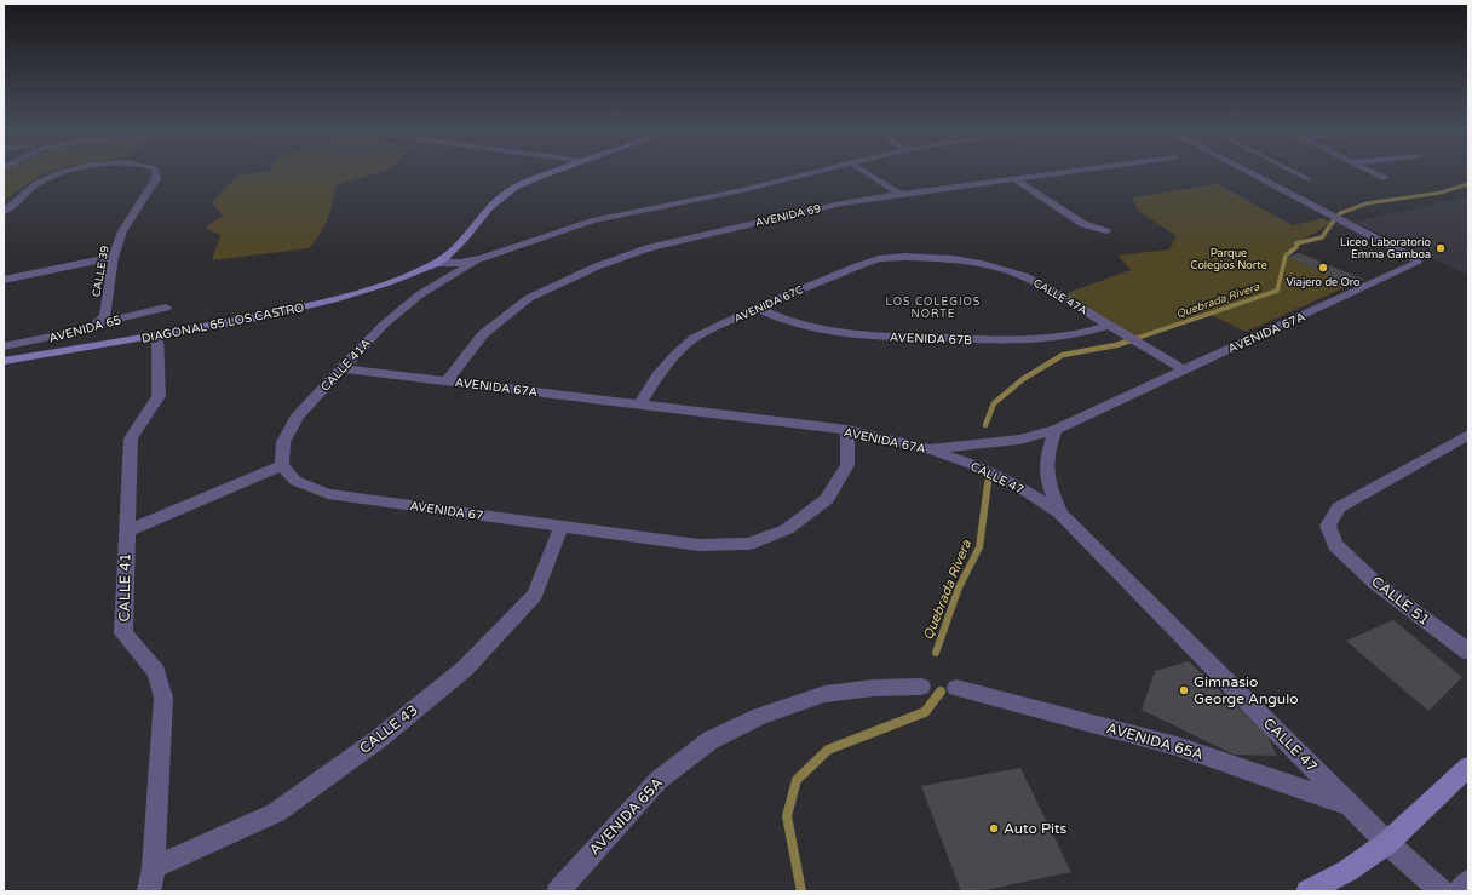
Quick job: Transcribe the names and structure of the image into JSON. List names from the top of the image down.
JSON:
{
  "streets": {
    "main road": ["DIAGONAL 65 LOS CASTRO"],
    "street": [
      "AVENIDA 69",
      "CALLE 39",
      "CALLE 47A",
      "AVENIDA 67C",
      "AVENIDA 65",
      "AVENIDA 67A",
      "AVENIDA 67B",
      "CALLE 41A",
      "CALLE 47",
      "AVENIDA 67",
      "CALLE 41",
      "CALLE 51",
      "CALLE 43",
      "AVENIDA 65A"
    ]
  },
  "crossings": [
    ["AVENIDA 69", "AVENIDA 67A"],
    ["CALLE 39", "AVENIDA 65"],
    ["CALLE 47A", "AVENIDA 67C"],
    ["CALLE 47A", "AVENIDA 67A"],
    ["CALLE 47A", "AVENIDA 67B"],
    ["AVENIDA 67C", "AVENIDA 67A"],
    ["AVENIDA 67C", "AVENIDA 67B"],
    ["DIAGONAL 65 LOS CASTRO", "CALLE 41"],
    ["AVENIDA 67A", "CALLE 41A"],
    ["AVENIDA 67A", "CALLE 47"],
    ["AVENIDA 67A", "AVENIDA 67"],
    ["CALLE 41A", "AVENIDA 67"],
    ["CALLE 47", "AVENIDA 65A"],
    ["AVENIDA 67", "CALLE 43"],
    ["CALLE 41", "CALLE 43"]
  ],
  "districts": ["LOS COLEGIOS NORTE"],
  "water": ["Quebrada Rivera"],
  "parks": ["Parque Colegios Norte"],
  "places": [
    "Liceo Laboratorio Emma Gamboa",
    "Viajero de Oro",
    "Gimnasio George Angulo",
    "Auto Pits"
  ]
}
